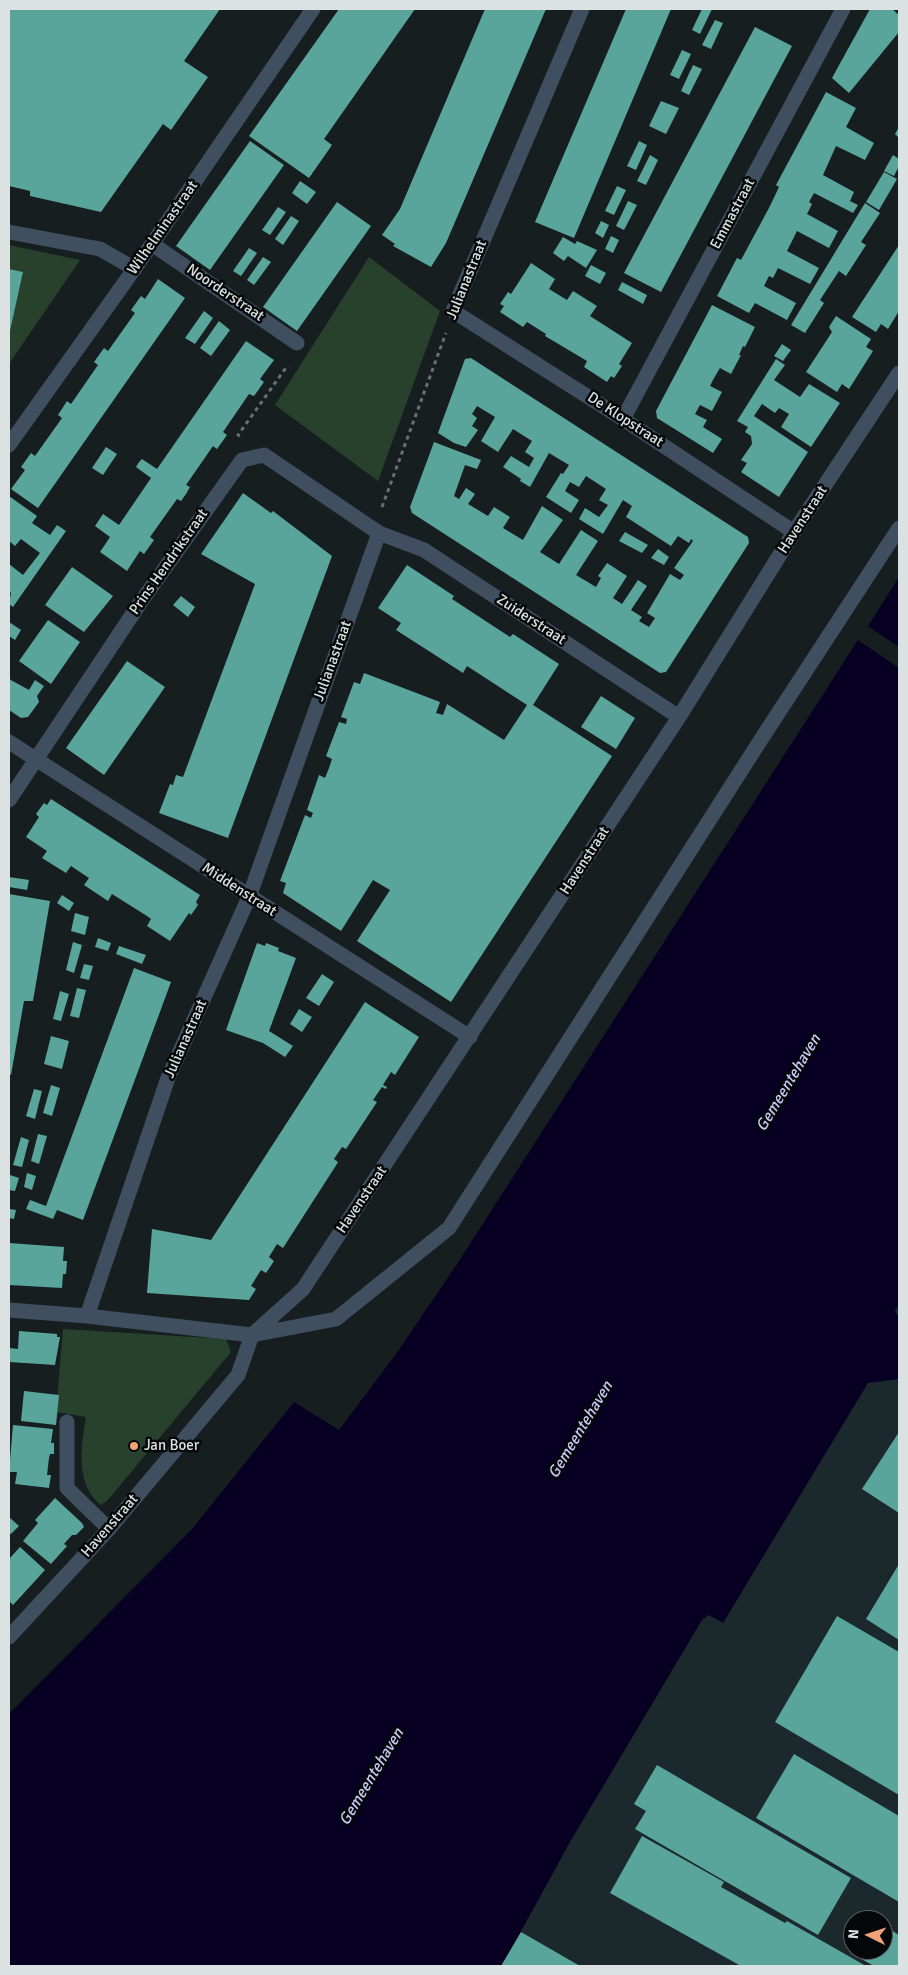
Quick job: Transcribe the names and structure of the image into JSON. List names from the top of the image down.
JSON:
{
  "streets": {
    "street": [
      "Emmastraat",
      "Wilhelminastraat",
      "Julianastraat",
      "Noorderstraat",
      "De Klopstraat",
      "Havenstraat",
      "Prins Hendrikstraat",
      "Zuiderstraat",
      "Middenstraat"
    ]
  },
  "crossings": [
    ["Emmastraat", "De Klopstraat"],
    ["Wilhelminastraat", "Noorderstraat"],
    ["Julianastraat", "De Klopstraat"],
    ["Julianastraat", "Zuiderstraat"],
    ["Julianastraat", "Middenstraat"],
    ["De Klopstraat", "Havenstraat"],
    ["Havenstraat", "Zuiderstraat"],
    ["Havenstraat", "Middenstraat"],
    ["Prins Hendrikstraat", "Middenstraat"]
  ],
  "water": ["Gemeentehaven"],
  "places": ["Jan Boer"],
  "north": "left"
}
